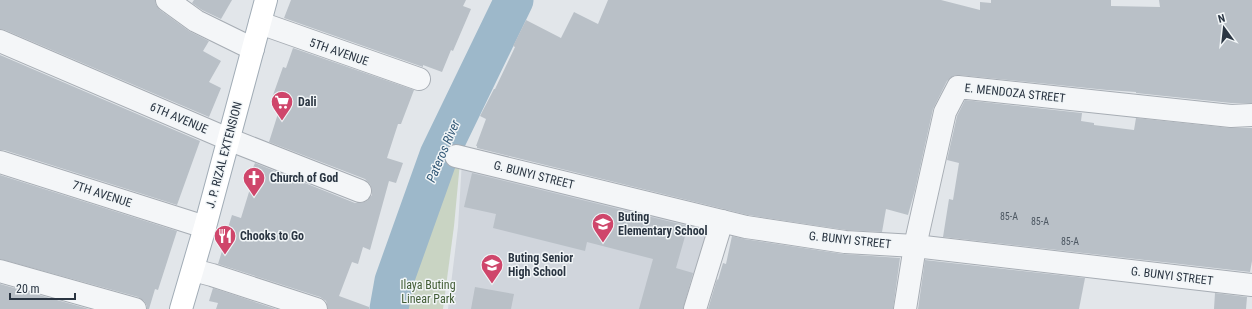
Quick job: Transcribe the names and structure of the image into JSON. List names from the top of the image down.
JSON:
{
  "streets": {
    "main road": ["J. P. RIZAL EXTENSION"],
    "street": [
      "5TH AVENUE",
      "E. MENDOZA STREET",
      "6TH AVENUE",
      "G. BUNYI STREET",
      "7TH AVENUE"
    ]
  },
  "crossings": [
    ["5TH AVENUE", "J. P. RIZAL EXTENSION"],
    ["E. MENDOZA STREET", "G. BUNYI STREET"],
    ["6TH AVENUE", "J. P. RIZAL EXTENSION"],
    ["J. P. RIZAL EXTENSION", "7TH AVENUE"]
  ],
  "water": ["Pateros River"],
  "parks": ["Ilaya Buting Linear Park"],
  "places": {
    "supermarket": ["Dali"],
    "church": ["Church of God"],
    "school or university": ["Buting Elementary School", "Buting Senior High School"],
    "restaurant": ["Chooks to Go"]
  },
  "house_numbers": ["85-A", "85-A", "85-A"],
  "scale_bar": "20 m",
  "north": "top"
}
